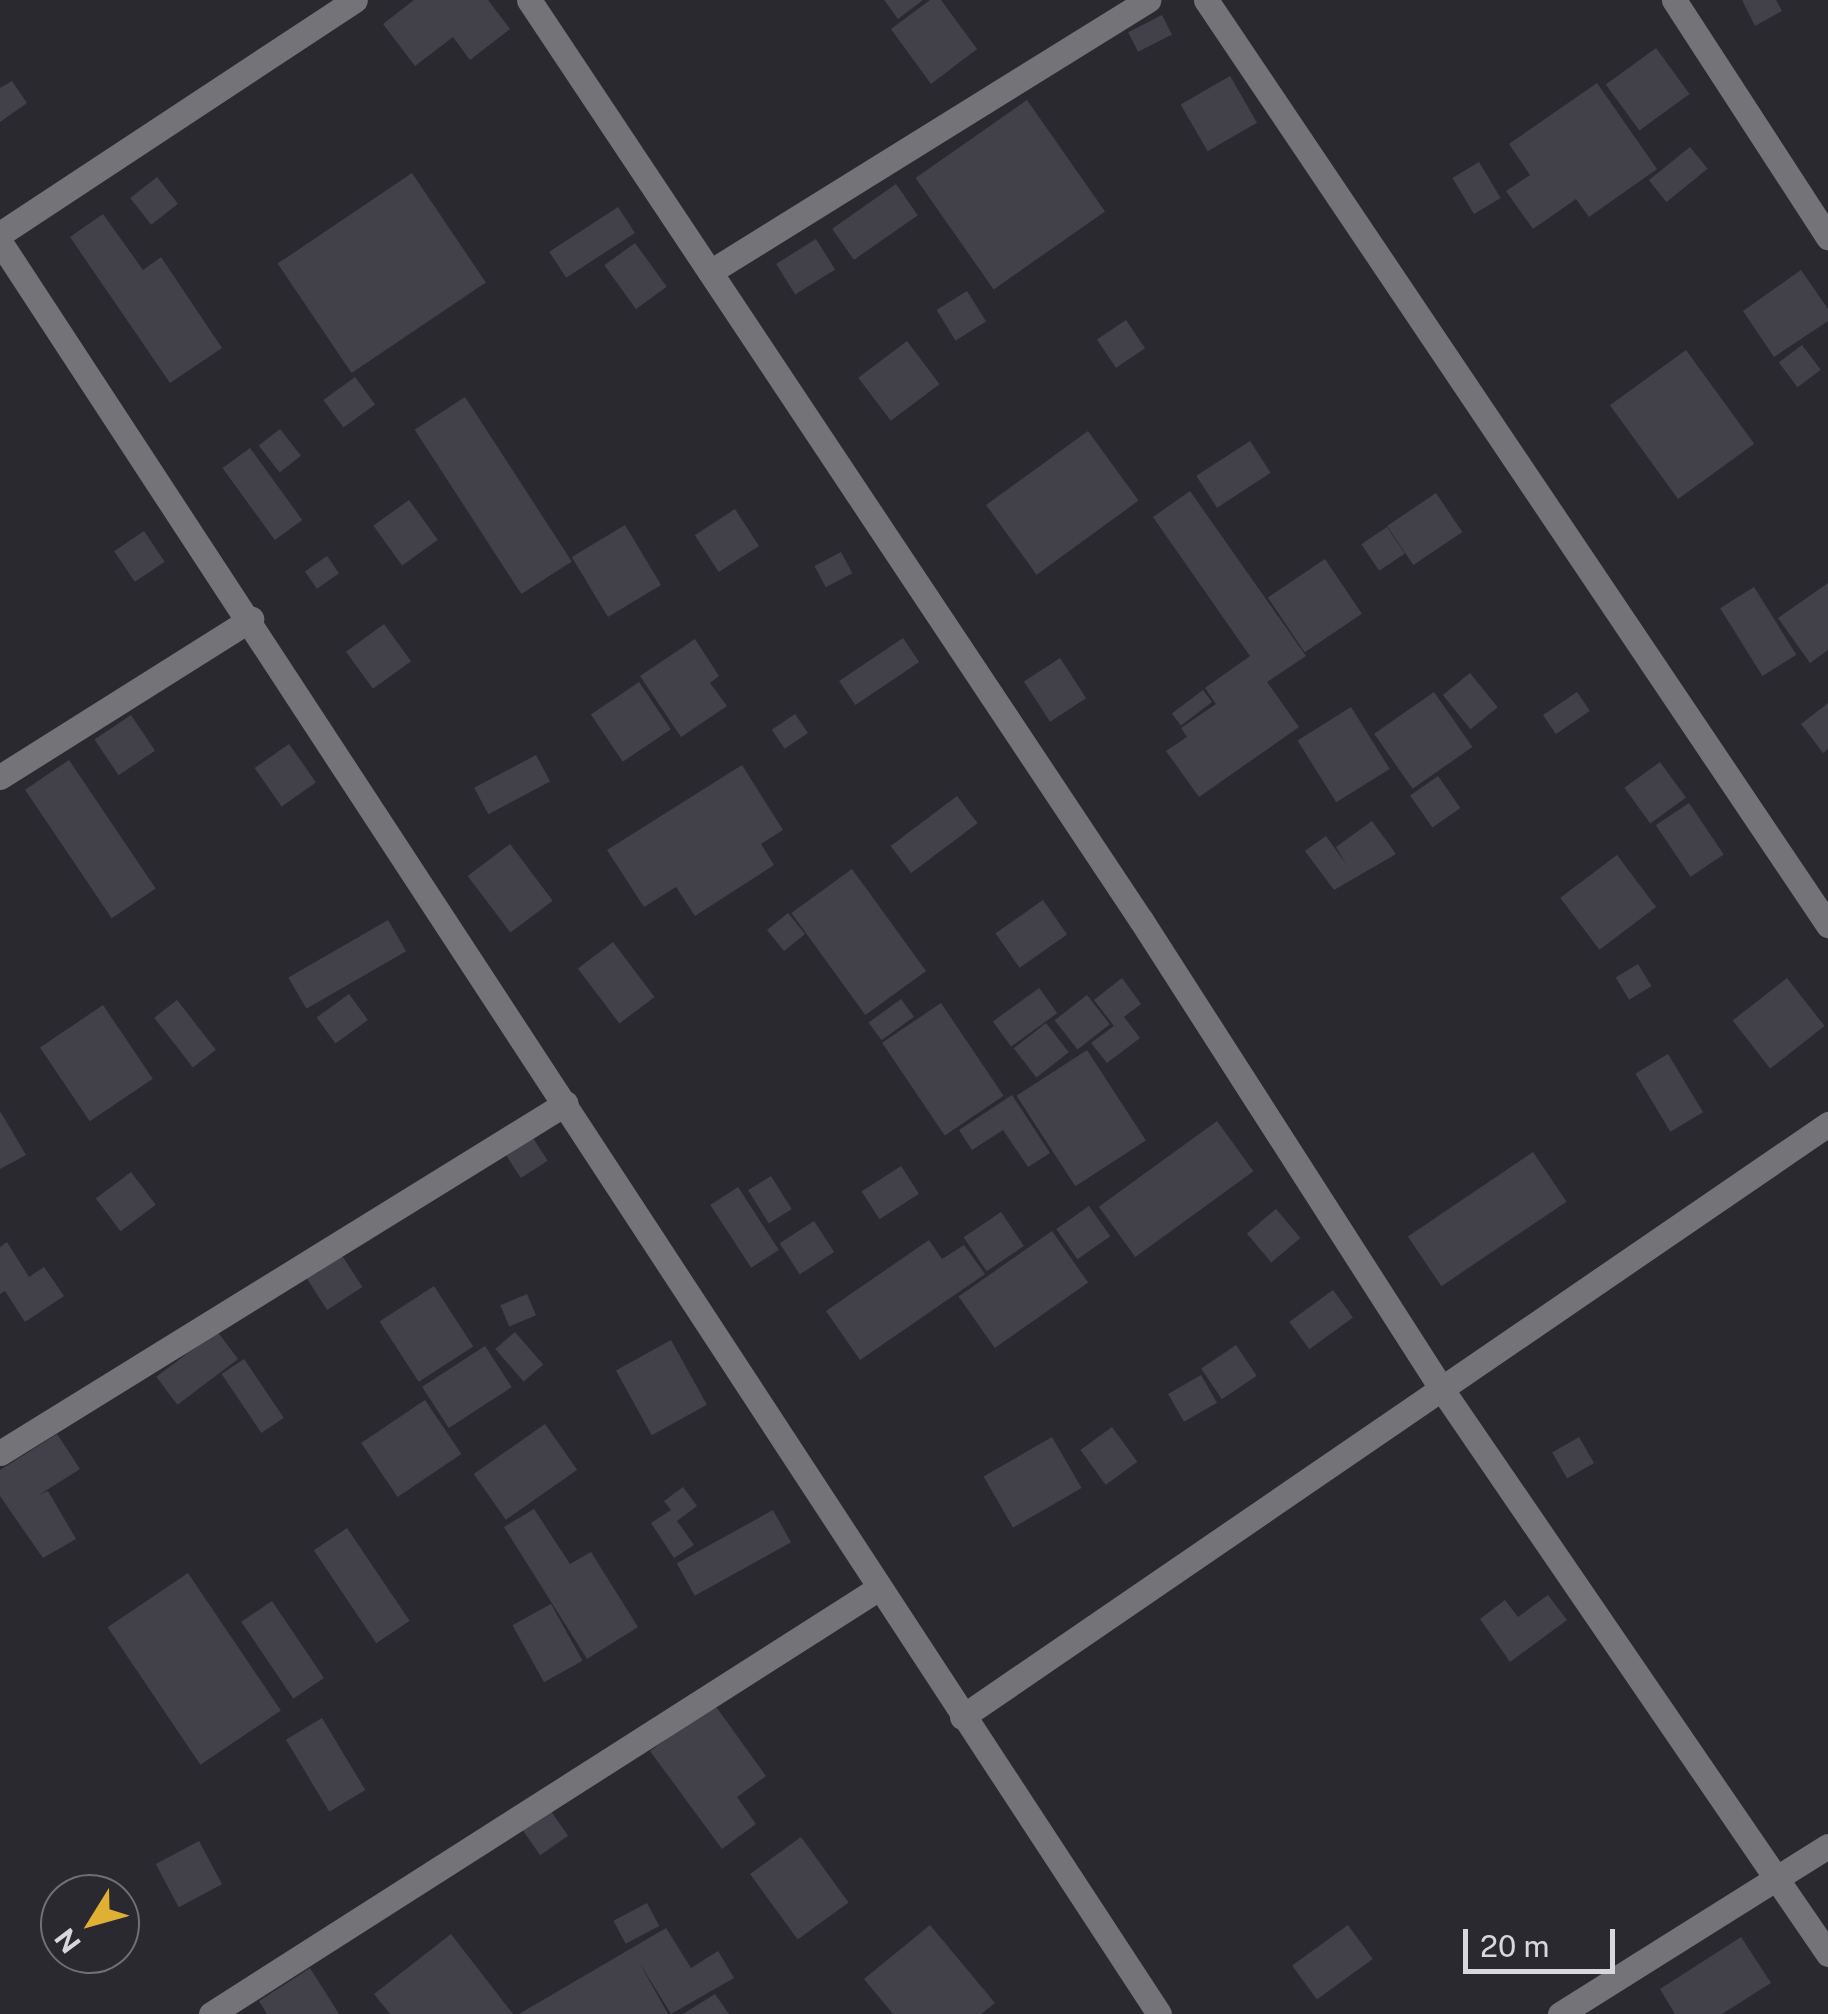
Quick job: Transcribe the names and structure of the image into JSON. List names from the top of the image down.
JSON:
{
  "scale_bar": "20 m",
  "north": "bottom left"
}
